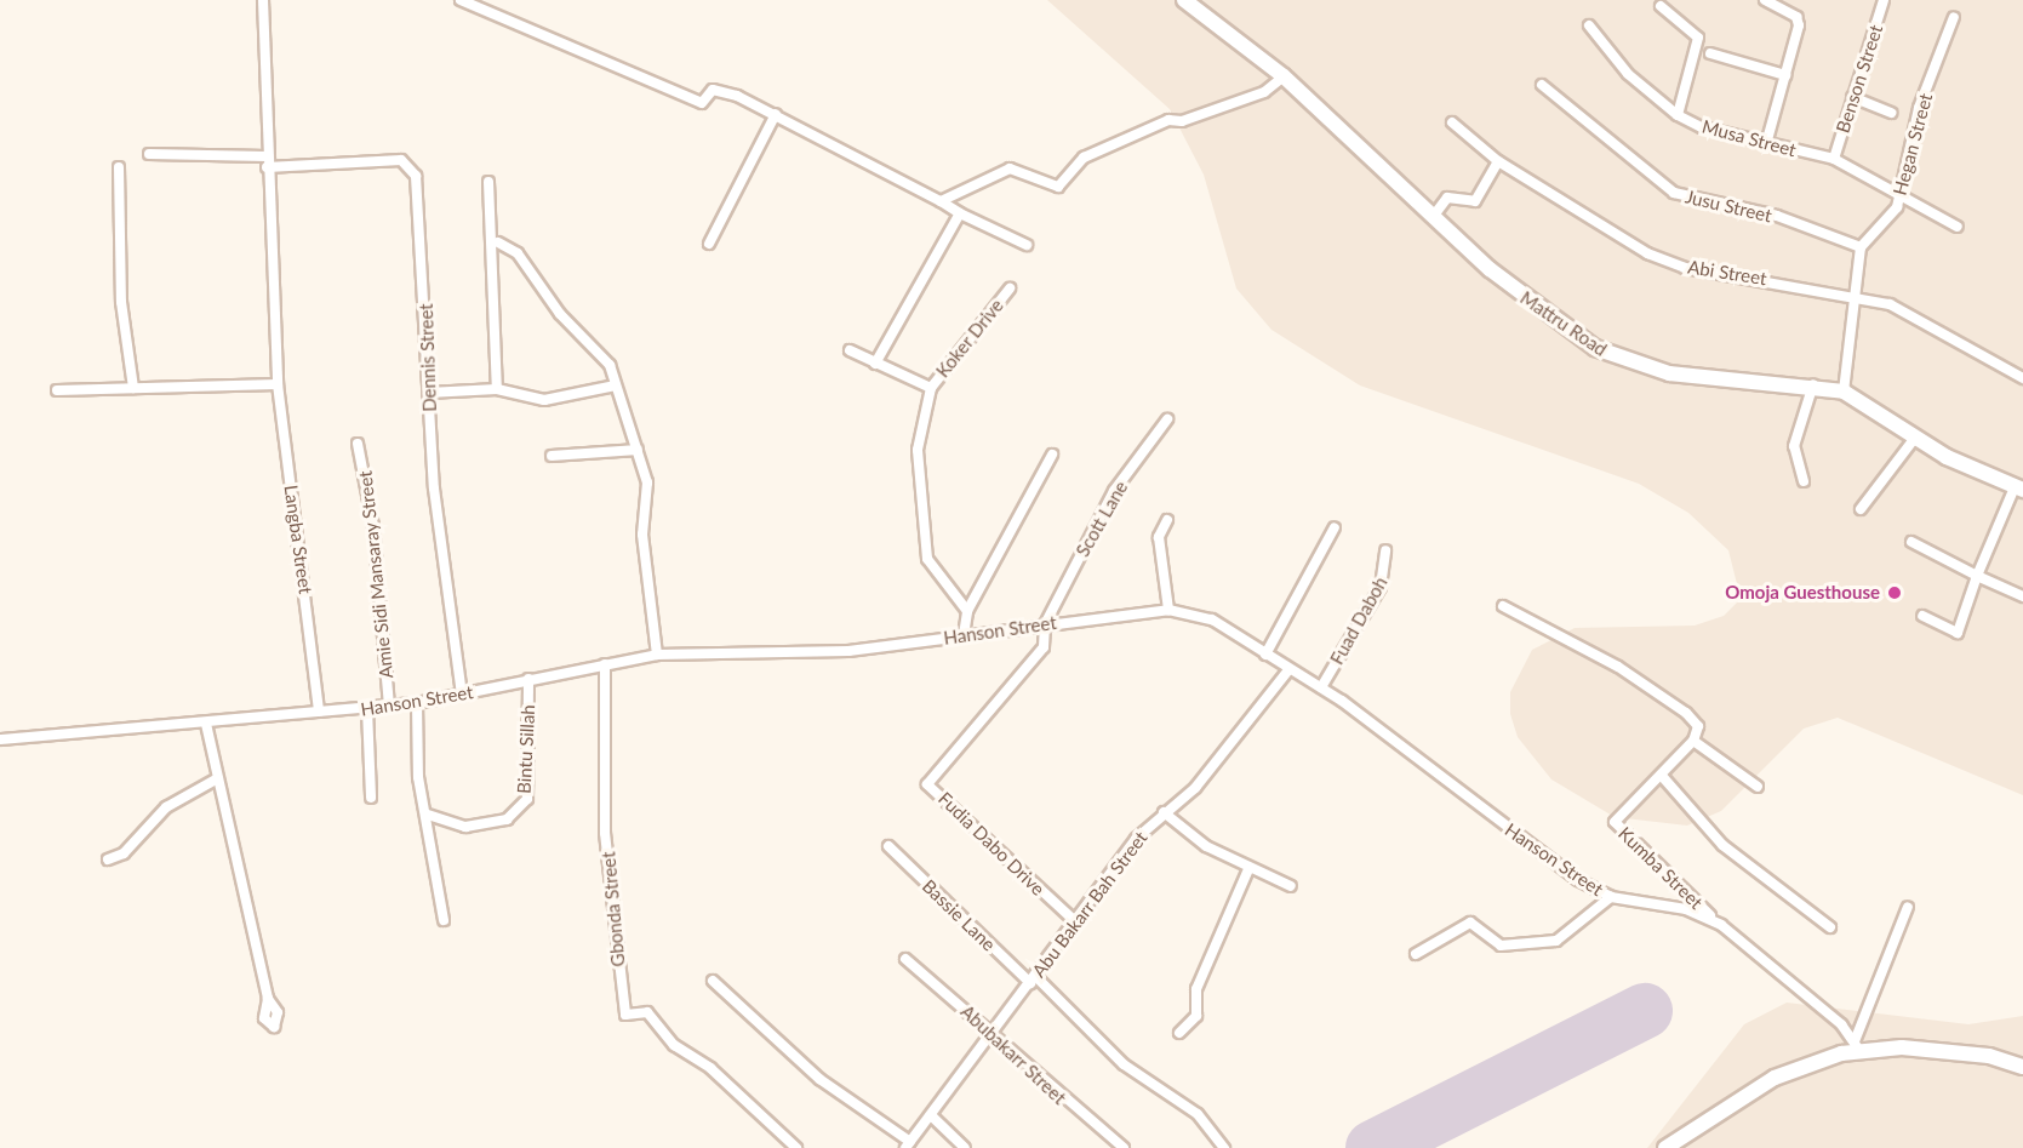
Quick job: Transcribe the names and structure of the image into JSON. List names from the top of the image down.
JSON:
{
  "streets": {
    "main road": ["Mattru Road"],
    "street": [
      "Benson Street",
      "Musa Street",
      "Hegan Street",
      "Jusu Street",
      "Abi Street",
      "Koker Drive",
      "Dennis Street",
      "Scott Lane",
      "Langba Street",
      "Amie Sidi Mansaray Street",
      "Fuad Daboh",
      "Hanson Street",
      "Bintu Sillah",
      "Fudia Dabo Drive",
      "Kumba Street",
      "Abu Bakarr Bah Street",
      "Gbonda Street",
      "Bassie Lane",
      "Abubakarr Street"
    ]
  },
  "crossings": [
    ["Benson Street", "Musa Street"],
    ["Musa Street", "Hegan Street"],
    ["Hegan Street", "Jusu Street"],
    ["Dennis Street", "Langba Street"],
    ["Dennis Street", "Hanson Street"],
    ["Scott Lane", "Hanson Street"],
    ["Scott Lane", "Fudia Dabo Drive"],
    ["Langba Street", "Hanson Street"],
    ["Amie Sidi Mansaray Street", "Hanson Street"],
    ["Fuad Daboh", "Hanson Street"],
    ["Hanson Street", "Bintu Sillah"],
    ["Hanson Street", "Fudia Dabo Drive"],
    ["Hanson Street", "Kumba Street"],
    ["Hanson Street", "Abu Bakarr Bah Street"],
    ["Hanson Street", "Gbonda Street"],
    ["Fudia Dabo Drive", "Abu Bakarr Bah Street"],
    ["Abu Bakarr Bah Street", "Bassie Lane"],
    ["Abu Bakarr Bah Street", "Abubakarr Street"]
  ],
  "places": ["Omoja Guesthouse"]
}
